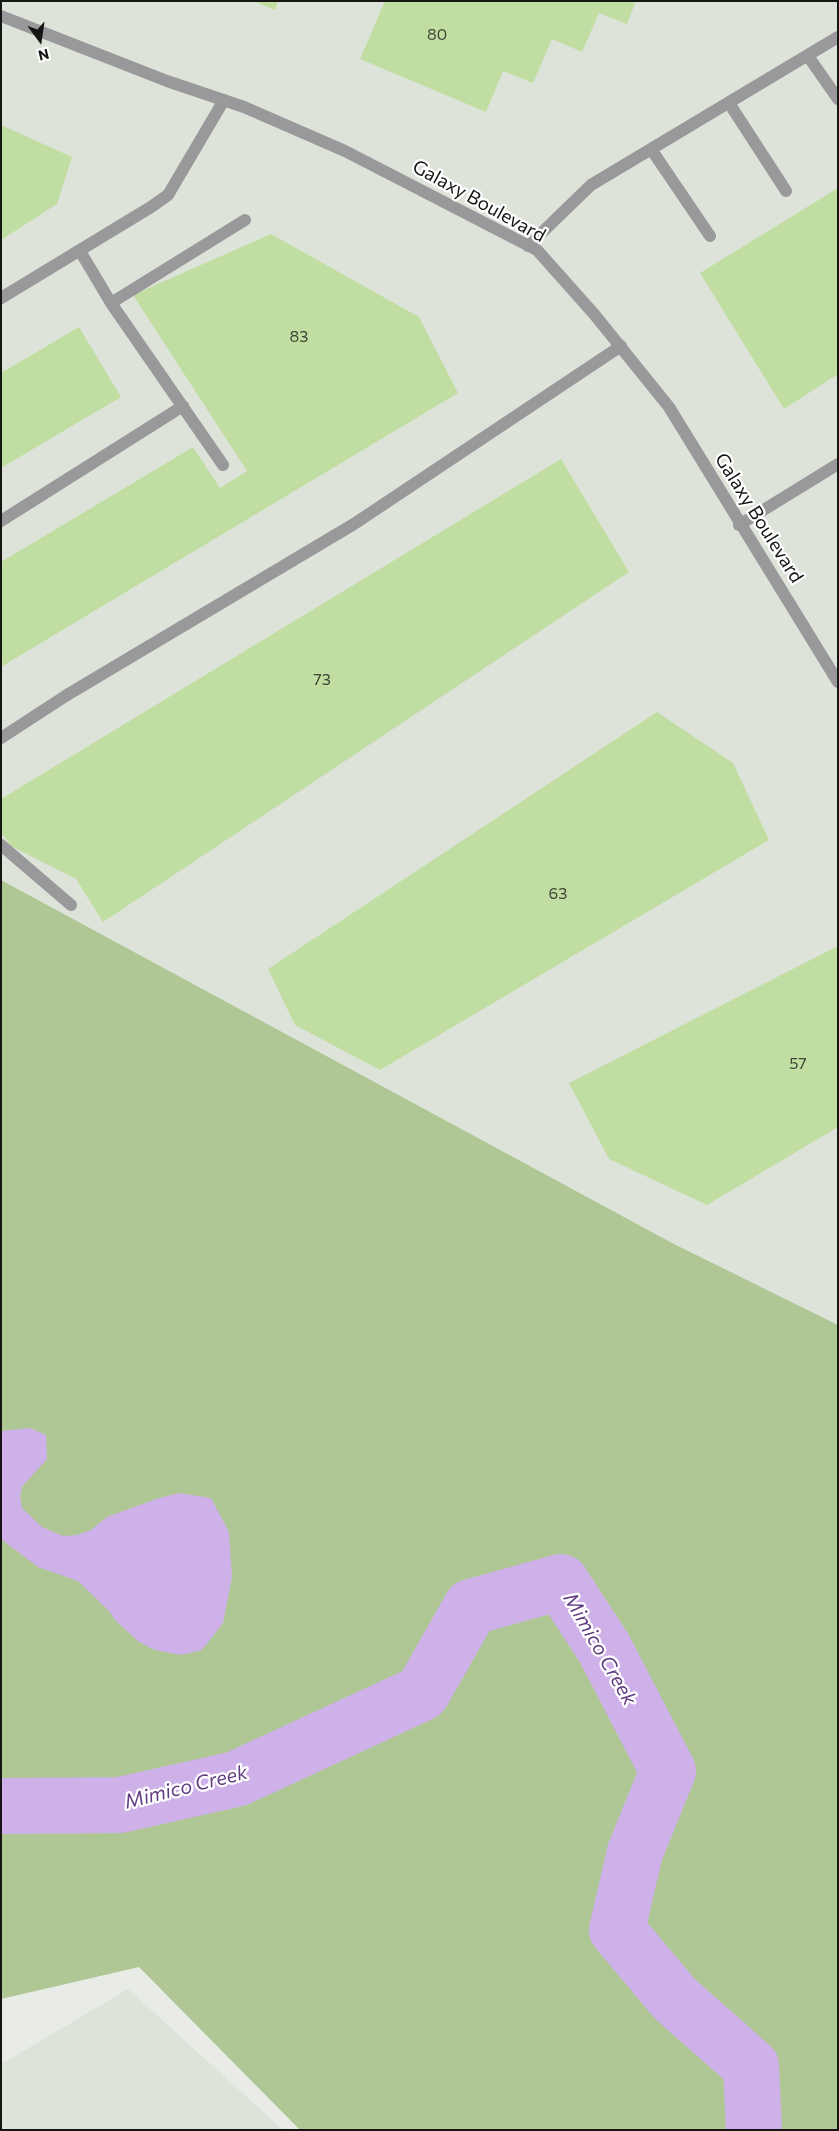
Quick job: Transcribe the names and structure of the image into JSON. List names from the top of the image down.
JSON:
{
  "streets": {
    "street": ["Galaxy Boulevard"]
  },
  "water": ["Mimico Creek"],
  "house_numbers": [
    "80",
    "83",
    "73",
    "63",
    "57"
  ],
  "north": "bottom"
}
